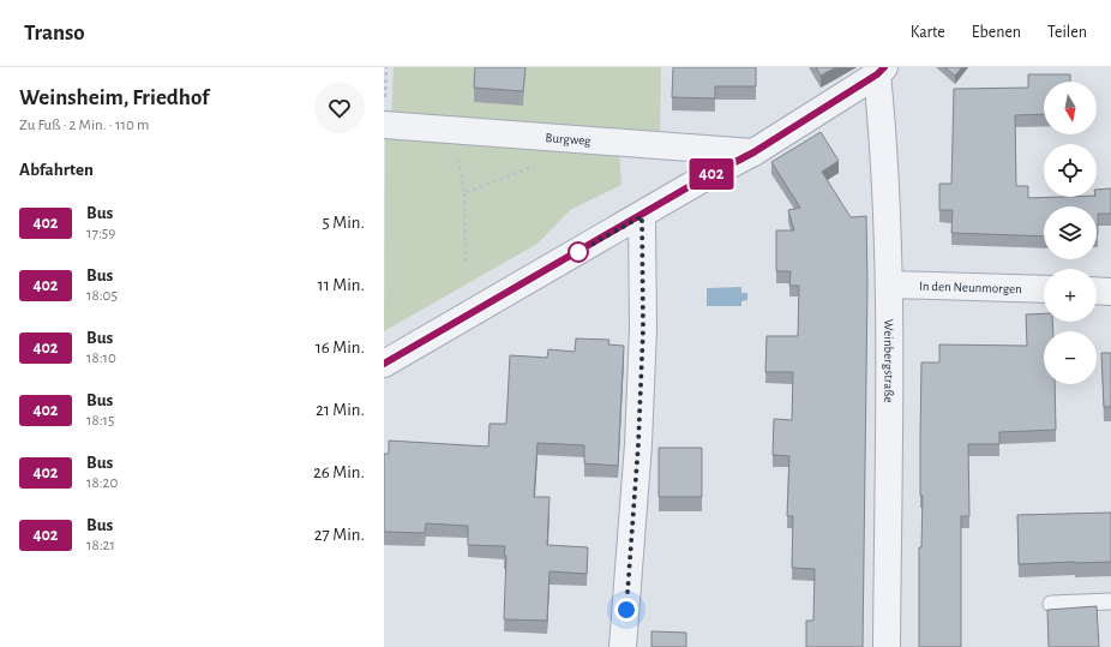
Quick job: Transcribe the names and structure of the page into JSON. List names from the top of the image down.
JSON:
{
  "streets": {
    "street": ["Burgweg", "In den Neunmorgen", "Weinbergstraße"]
  },
  "crossings": [
    ["In den Neunmorgen", "Weinbergstraße"]
  ],
  "lines": ["bus line 402"],
  "north": "bottom",
  "page": {
    "header": "Transo",
    "nav": ["Karte", "Ebenen", "Teilen"],
    "heading": [
      ["Weinsheim, Friedhof", "Zu Fuß · 2 Min. · 110 m"],
      "Abfahrten"
    ],
    "on_map": "402",
    "map_buttons": ["+", "−"],
    "list": [
      {
        "mark": "402",
        "name": "Bus",
        "note": "17:59",
        "value": "5 Min."
      },
      {
        "mark": "402",
        "name": "Bus",
        "note": "18:05",
        "value": "11 Min."
      },
      {
        "mark": "402",
        "name": "Bus",
        "note": "18:10",
        "value": "16 Min."
      },
      {
        "mark": "402",
        "name": "Bus",
        "note": "18:15",
        "value": "21 Min."
      },
      {
        "mark": "402",
        "name": "Bus",
        "note": "18:20",
        "value": "26 Min."
      },
      {
        "mark": "402",
        "name": "Bus",
        "note": "18:21",
        "value": "27 Min."
      }
    ]
  }
}
